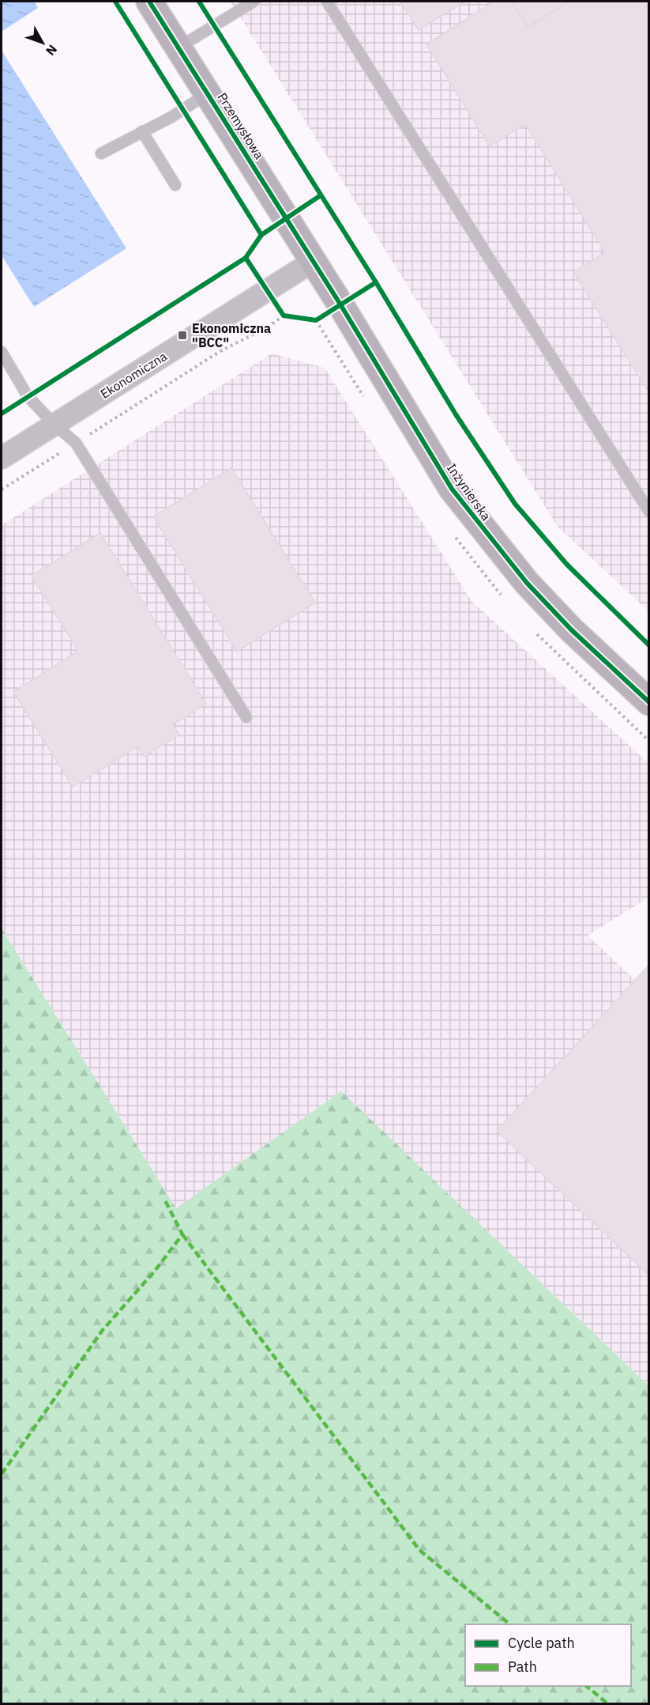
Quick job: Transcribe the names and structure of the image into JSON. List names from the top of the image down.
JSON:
{
  "streets": {
    "street": ["Przemysłowa", "Ekonomiczna", "Inżynierska"]
  },
  "crossings": [
    ["Przemysłowa", "Ekonomiczna"],
    ["Przemysłowa", "Inżynierska"],
    ["Ekonomiczna", "Inżynierska"]
  ],
  "places": {
    "transit": ["Ekonomiczna \"BCC\""]
  },
  "legend": ["Cycle path", "Path"],
  "north": "bottom right"
}
